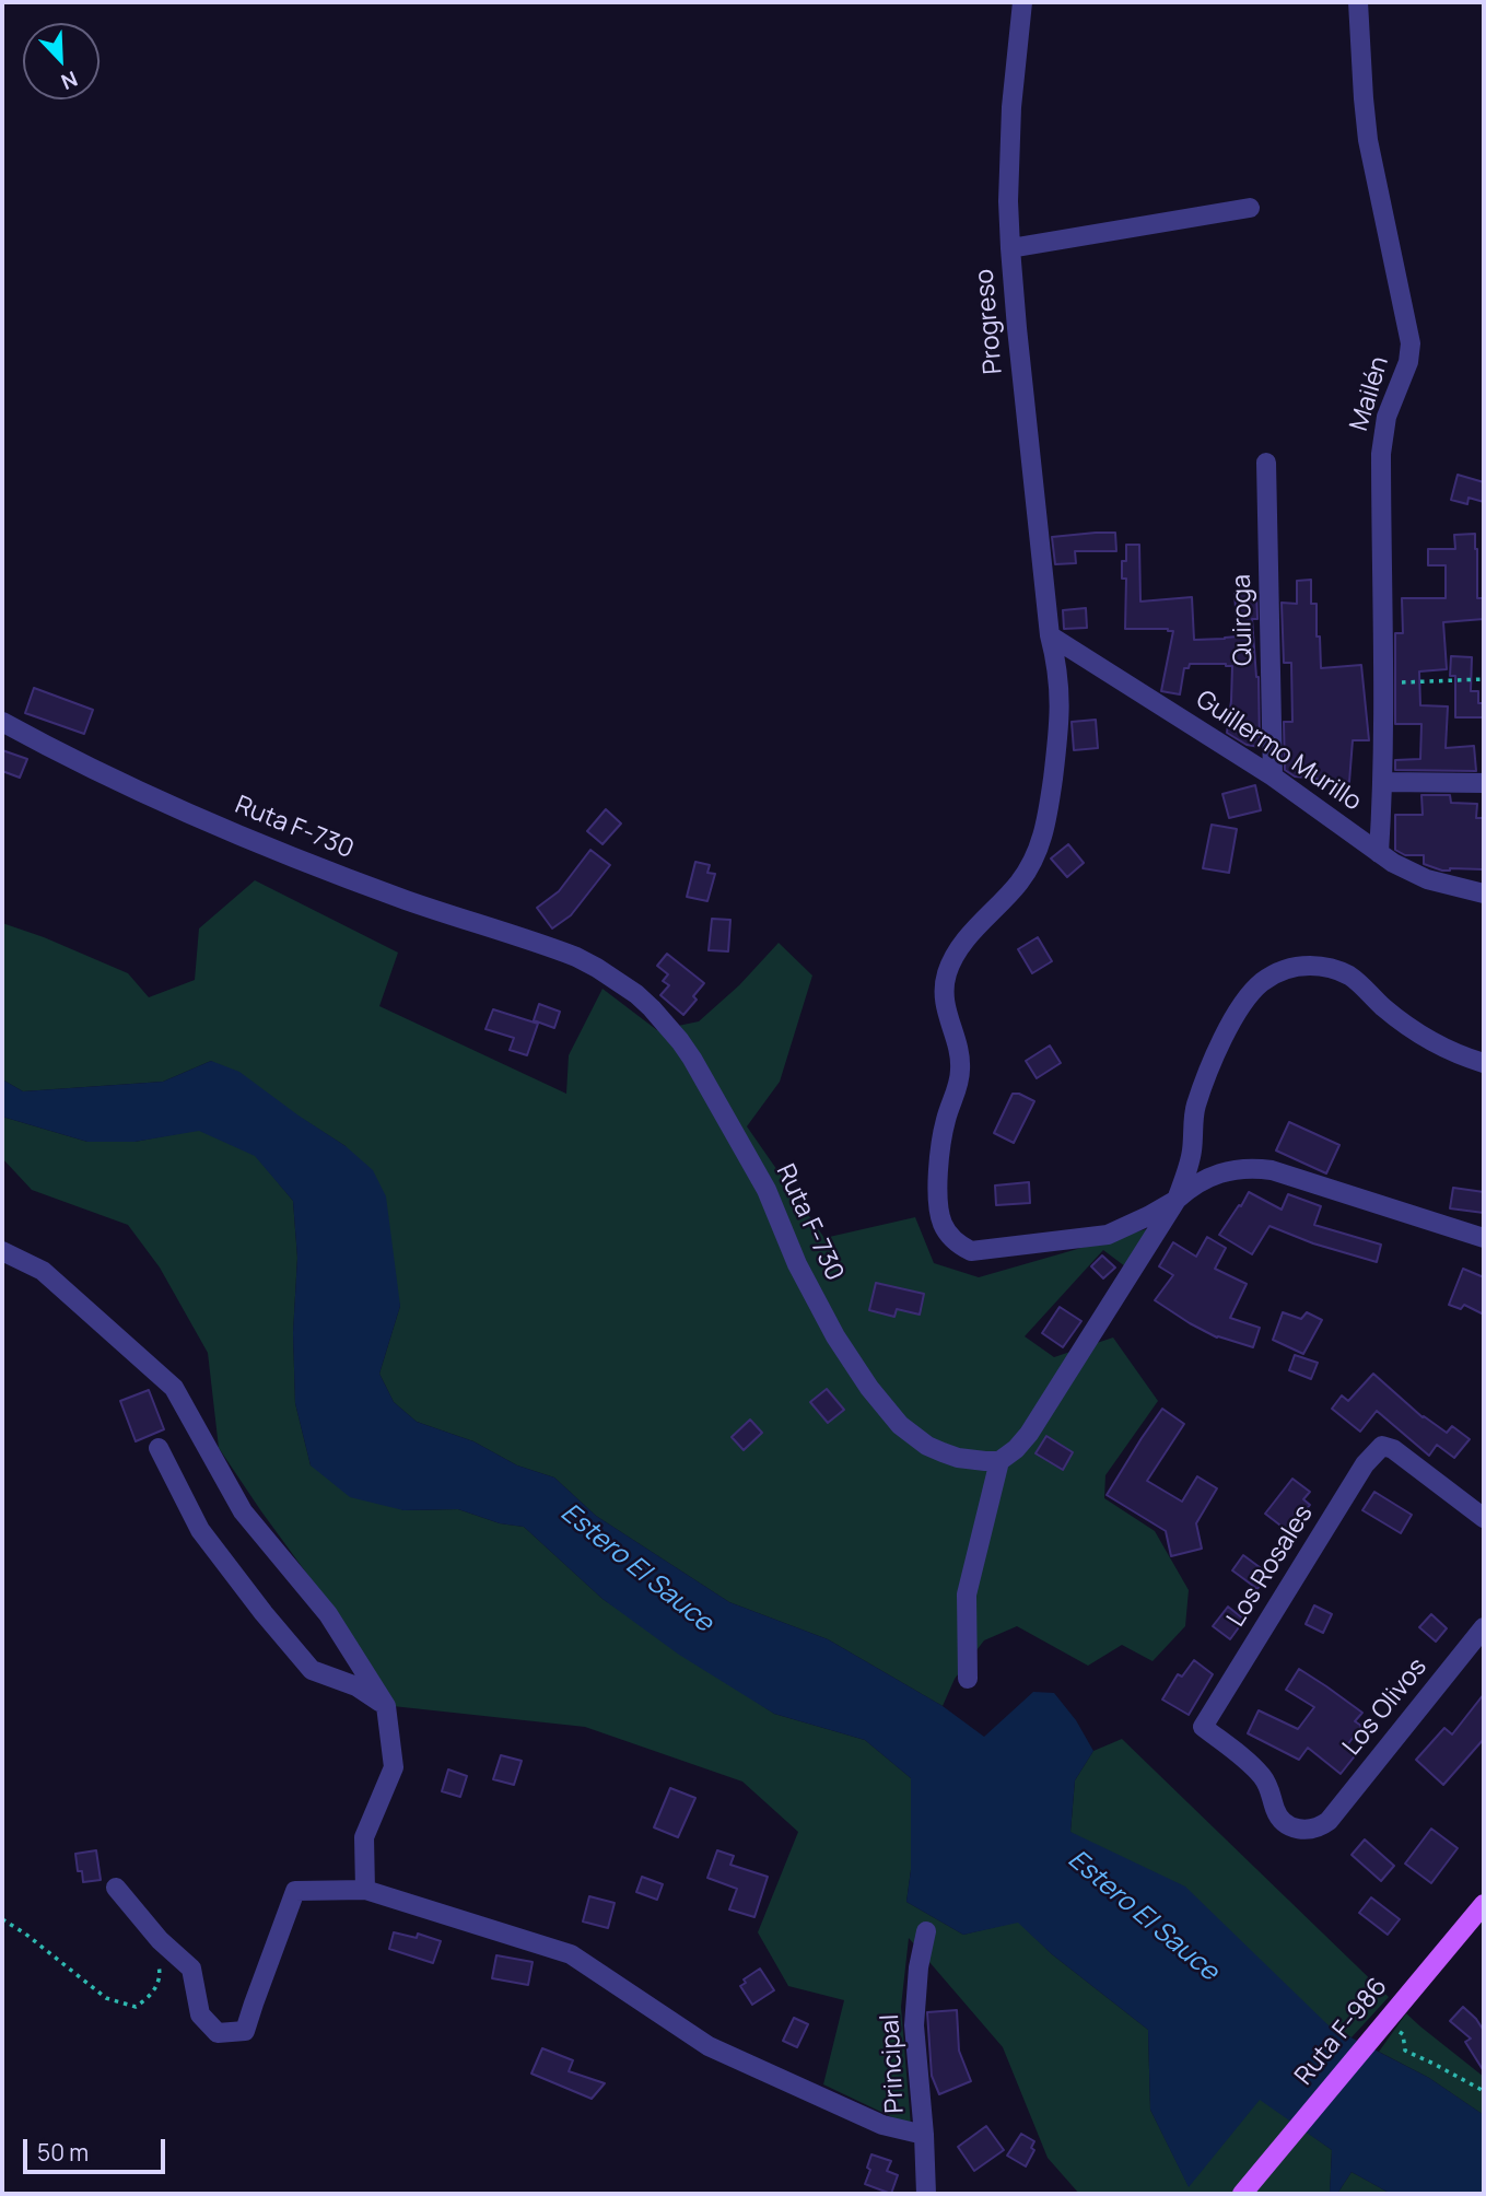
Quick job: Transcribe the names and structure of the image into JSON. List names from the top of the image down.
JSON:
{
  "streets": {
    "main road": ["Ruta F-986"],
    "street": [
      "Progreso",
      "Mailén",
      "Quiroga",
      "Guillermo Murillo",
      "Ruta F-730",
      "Los Rosales",
      "Los Olivos",
      "Principal"
    ]
  },
  "crossings": [
    ["Progreso", "Guillermo Murillo"],
    ["Mailén", "Guillermo Murillo"],
    ["Quiroga", "Guillermo Murillo"],
    ["Los Rosales", "Los Olivos"]
  ],
  "water": ["Estero El Sauce"],
  "scale_bar": "50 m",
  "north": "bottom right"
}
